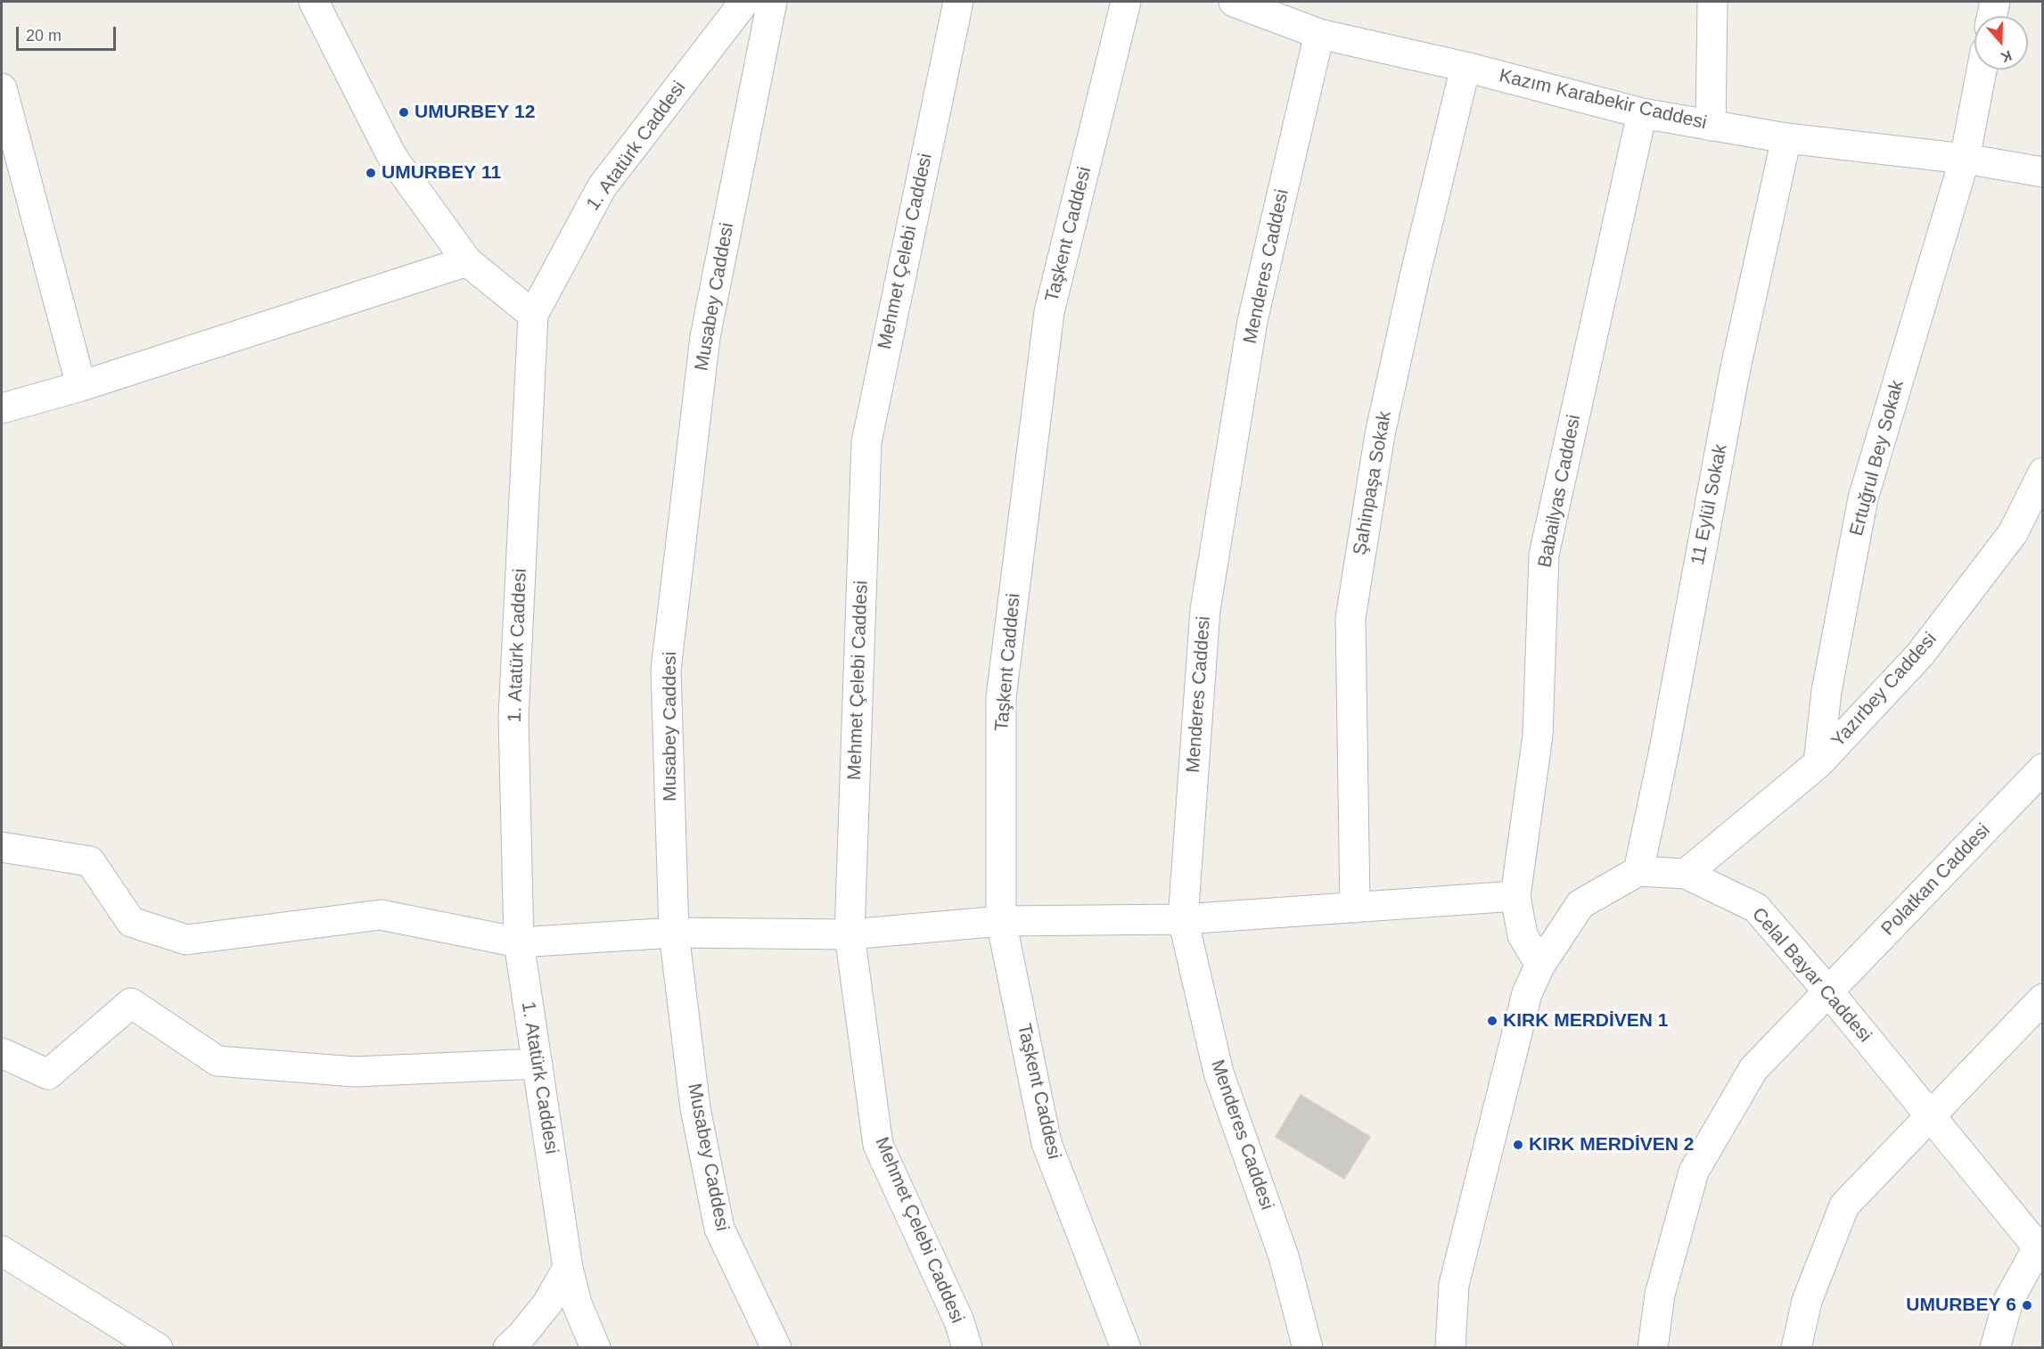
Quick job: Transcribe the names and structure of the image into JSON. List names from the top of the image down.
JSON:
{
  "streets": {
    "street": [
      "Kazım Karabekir Caddesi",
      "1. Atatürk Caddesi",
      "Taşkent Caddesi",
      "Mehmet Çelebi Caddesi",
      "Menderes Caddesi",
      "Musabey Caddesi",
      "Ertuğrul Bey Sokak",
      "Şahinpaşa Sokak",
      "Babailyas Caddesi",
      "11 Eylül Sokak",
      "Yazırbey Caddesi",
      "Polatkan Caddesi",
      "Celal Bayar Caddesi"
    ]
  },
  "crossings": [
    ["Kazım Karabekir Caddesi", "Menderes Caddesi"],
    ["Kazım Karabekir Caddesi", "Ertuğrul Bey Sokak"],
    ["Kazım Karabekir Caddesi", "Şahinpaşa Sokak"],
    ["Kazım Karabekir Caddesi", "Babailyas Caddesi"],
    ["Kazım Karabekir Caddesi", "11 Eylül Sokak"],
    ["Ertuğrul Bey Sokak", "Yazırbey Caddesi"],
    ["11 Eylül Sokak", "Celal Bayar Caddesi"],
    ["Yazırbey Caddesi", "Celal Bayar Caddesi"],
    ["Polatkan Caddesi", "Celal Bayar Caddesi"]
  ],
  "places": [
    "UMURBEY 12",
    "UMURBEY 11",
    "KIRK MERDİVEN 1",
    "KIRK MERDİVEN 2",
    "UMURBEY 6"
  ],
  "scale_bar": "20 m",
  "north": "bottom"
}
